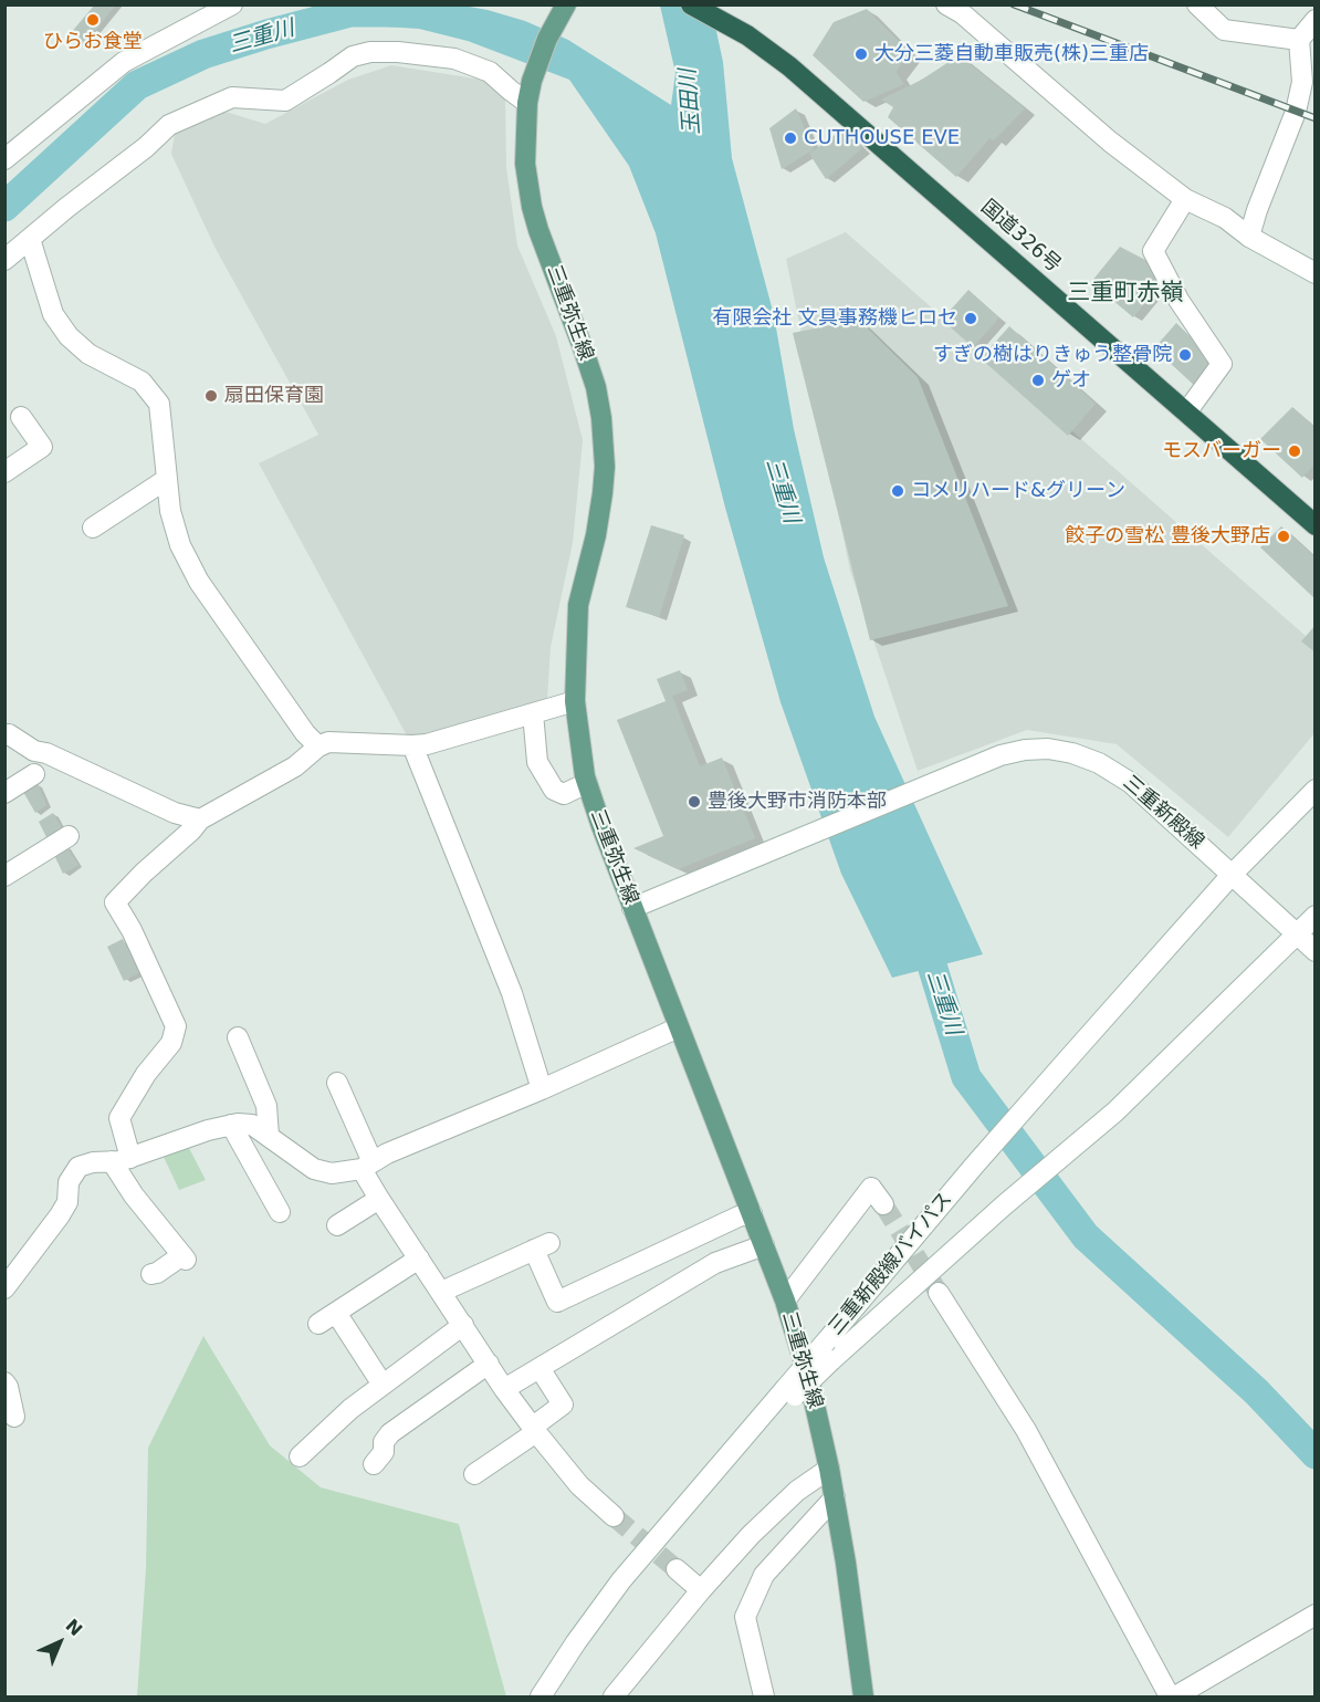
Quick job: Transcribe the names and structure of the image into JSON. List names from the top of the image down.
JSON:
{
  "streets": {
    "highway": ["国道326号"],
    "main road": ["三重弥生線"],
    "street": ["三重新殿線", "三重新殿線バイパス"]
  },
  "crossings": [
    ["三重弥生線", "三重新殿線"],
    ["三重新殿線", "三重新殿線バイパス"]
  ],
  "districts": ["三重町赤嶺"],
  "water": ["三重川", "玉田川"],
  "places": [
    "ひらお食堂",
    "大分三菱自動車販売(株)三重店",
    "CUTHOUSE EVE",
    "有限会社 文具事務機ヒロセ",
    "すぎの樹はりきゅう整骨院",
    "ゲオ",
    "扇田保育園",
    "モスバーガー",
    "コメリハード&グリーン",
    "餃子の雪松 豊後大野店",
    "豊後大野市消防本部"
  ],
  "north": "top right"
}
